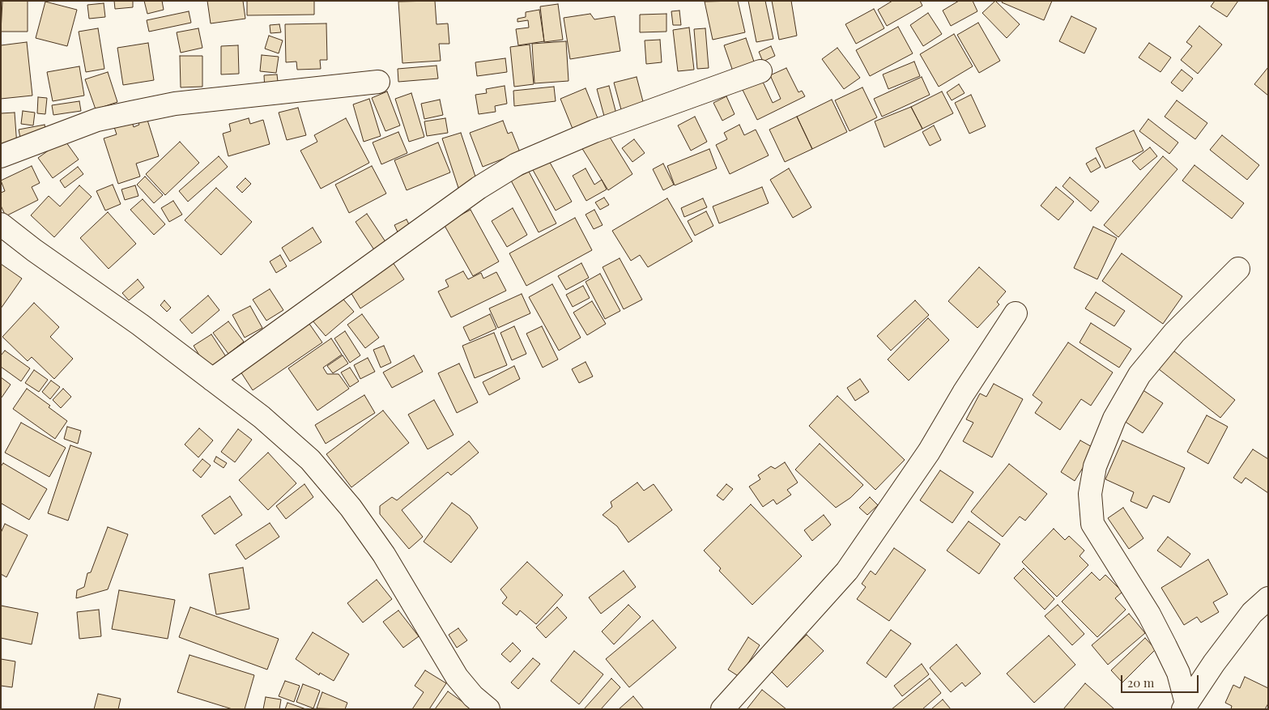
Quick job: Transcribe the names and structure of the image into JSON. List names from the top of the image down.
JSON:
{
  "scale_bar": "20 m"
}
